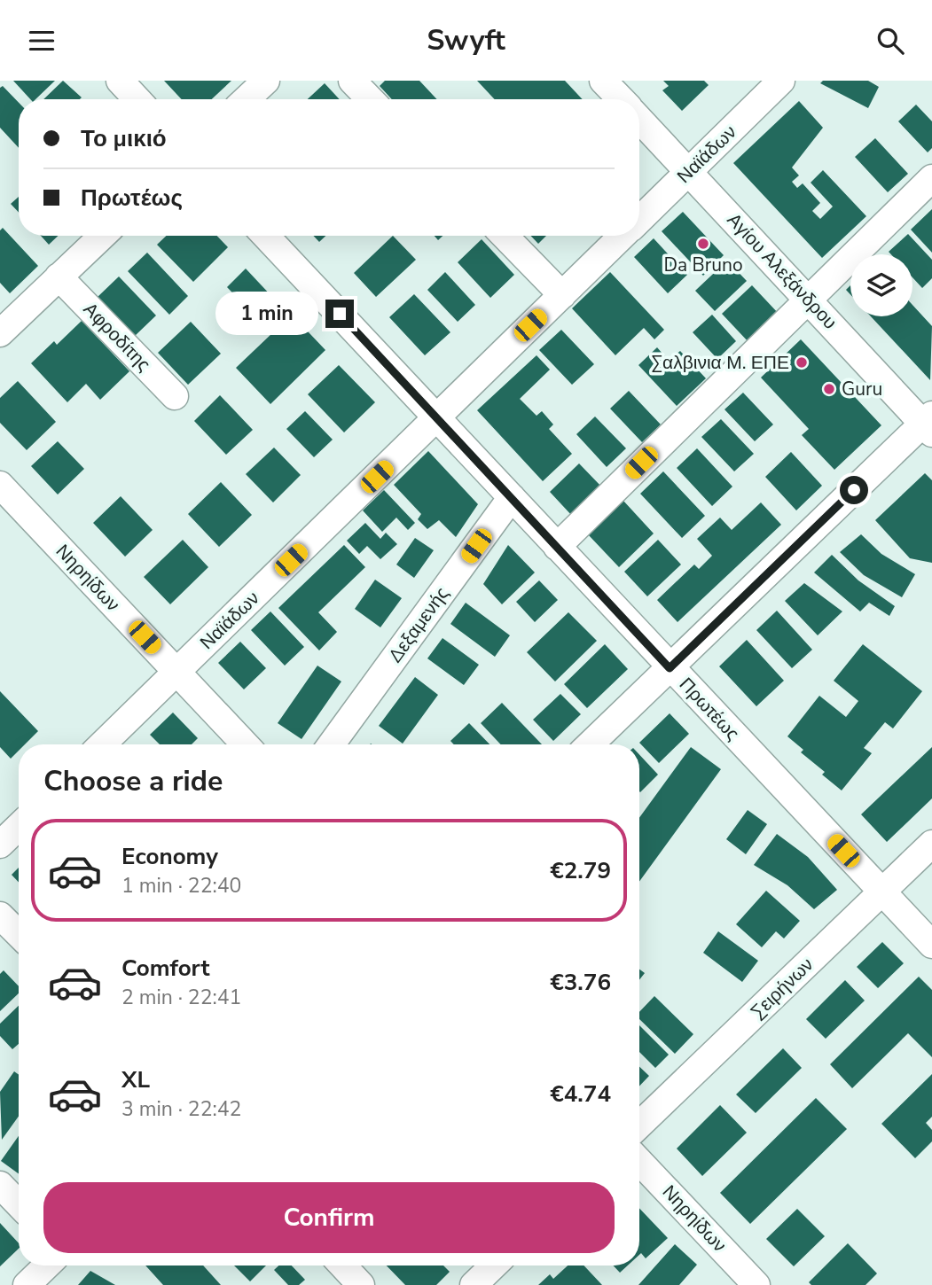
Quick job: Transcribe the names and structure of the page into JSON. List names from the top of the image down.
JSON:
{
  "streets": {
    "street": [
      "Ναϊάδων",
      "Αγίου Αλεξάνδρου",
      "Αφροδίτης",
      "Νηρηίδων",
      "Δεξαμενής",
      "Πρωτέως",
      "Σειρήνων"
    ]
  },
  "crossings": [
    ["Ναϊάδων", "Αγίου Αλεξάνδρου"],
    ["Ναϊάδων", "Νηρηίδων"],
    ["Ναϊάδων", "Πρωτέως"],
    ["Δεξαμενής", "Πρωτέως"],
    ["Πρωτέως", "Σειρήνων"]
  ],
  "places": ["Da Bruno", "Σαλβινια Μ. ΕΠΕ", "Guru"],
  "page": {
    "header": "Swyft",
    "banner": ["Το μικιό", "Πρωτέως"],
    "bubble": "1 min",
    "heading": "Choose a ride",
    "list": [
      {
        "name": "Economy",
        "note": "1 min · 22:40",
        "value": "€2.79"
      },
      {
        "name": "Comfort",
        "note": "2 min · 22:41",
        "value": "€3.76"
      },
      {
        "name": "XL",
        "note": "3 min · 22:42",
        "value": "€4.74"
      }
    ],
    "buttons": "Confirm"
  }
}
